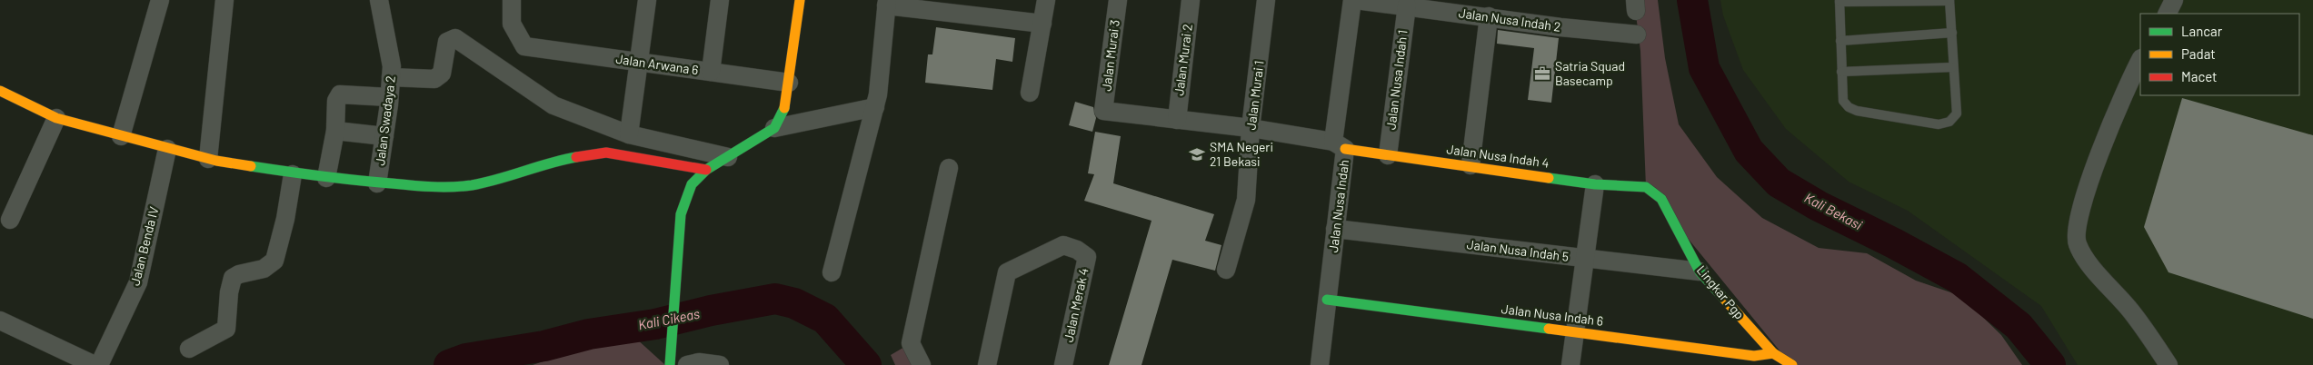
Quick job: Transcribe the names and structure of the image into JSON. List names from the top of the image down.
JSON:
{
  "streets": {
    "street": [
      "Jalan Nusa Indah 2",
      "Jalan Murai 3",
      "Jalan Murai 2",
      "Jalan Arwana 6",
      "Jalan Nusa Indah 1",
      "Jalan Murai 1",
      "Jalan Swadaya 2",
      "Jalan Nusa Indah 4",
      "Jalan Nusa Indah",
      "Jalan Benda IV",
      "Jalan Nusa Indah 5",
      "Lingkar Pgp",
      "Jalan Merak 4",
      "Jalan Nusa Indah 6"
    ]
  },
  "crossings": [
    ["Jalan Nusa Indah 2", "Jalan Nusa Indah 1"],
    ["Jalan Murai 3", "Jalan Murai 2"],
    ["Jalan Nusa Indah 1", "Jalan Nusa Indah 4"],
    ["Jalan Nusa Indah 4", "Jalan Nusa Indah"],
    ["Jalan Nusa Indah 4", "Lingkar Pgp"],
    ["Jalan Nusa Indah", "Jalan Nusa Indah 5"],
    ["Jalan Nusa Indah", "Jalan Nusa Indah 6"],
    ["Jalan Nusa Indah 5", "Lingkar Pgp"],
    ["Lingkar Pgp", "Jalan Nusa Indah 6"]
  ],
  "water": ["Kali Bekasi", "Kali Cikeas"],
  "places": {
    "office": ["Satria Squad Basecamp"],
    "school or university": ["SMA Negeri 21 Bekasi"]
  },
  "legend": ["Lancar", "Padat", "Macet"]
}
